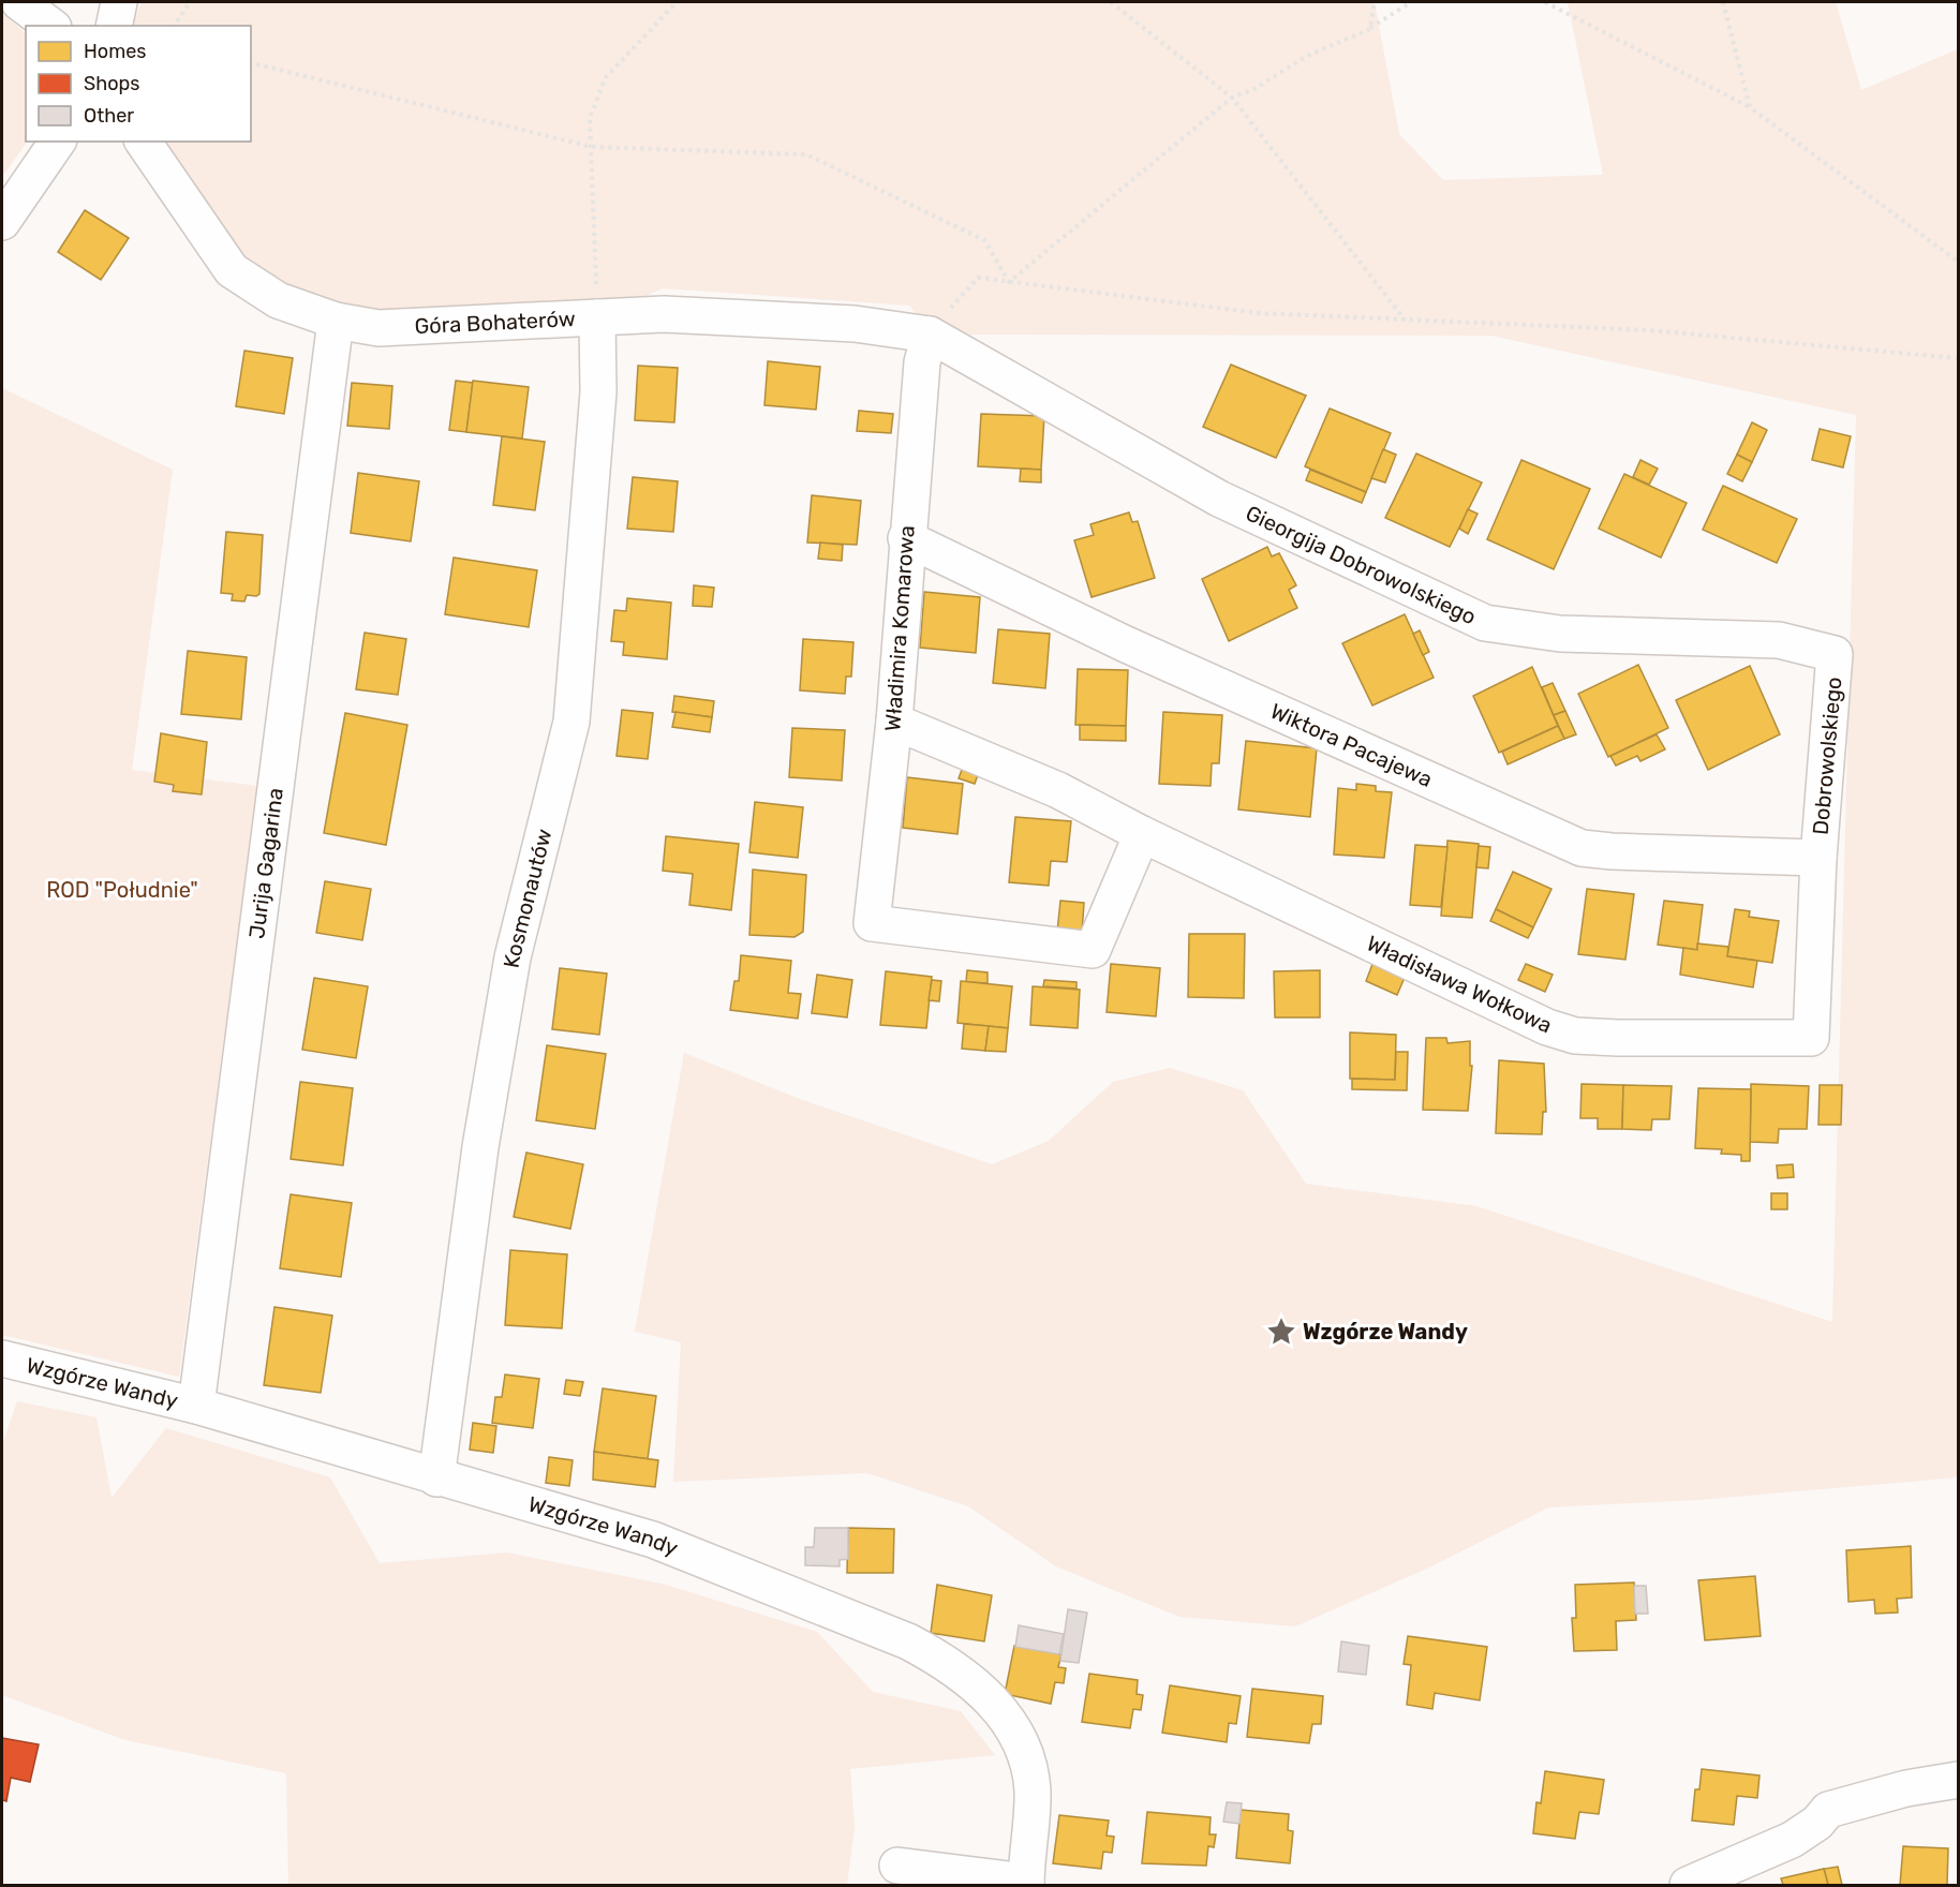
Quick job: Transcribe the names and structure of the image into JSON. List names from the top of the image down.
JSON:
{
  "streets": {
    "street": [
      "Góra Bohaterów",
      "Gieorgija Dobrowolskiego",
      "Władimira Komarowa",
      "Wiktora Pacajewa",
      "Dobrowolskiego",
      "Jurija Gagarina",
      "Kosmonautów",
      "Władisława Wołkowa",
      "Wzgórze Wandy"
    ]
  },
  "crossings": [
    ["Góra Bohaterów", "Gieorgija Dobrowolskiego"],
    ["Góra Bohaterów", "Władimira Komarowa"],
    ["Góra Bohaterów", "Jurija Gagarina"],
    ["Góra Bohaterów", "Kosmonautów"],
    ["Gieorgija Dobrowolskiego", "Władimira Komarowa"],
    ["Gieorgija Dobrowolskiego", "Dobrowolskiego"],
    ["Władimira Komarowa", "Wiktora Pacajewa"],
    ["Władimira Komarowa", "Władisława Wołkowa"],
    ["Wiktora Pacajewa", "Dobrowolskiego"],
    ["Wiktora Pacajewa", "Władisława Wołkowa"],
    ["Dobrowolskiego", "Władisława Wołkowa"],
    ["Jurija Gagarina", "Wzgórze Wandy"],
    ["Kosmonautów", "Wzgórze Wandy"]
  ],
  "parks": ["ROD \"Południe\""],
  "places": {
    "place": ["Wzgórze Wandy"]
  },
  "legend": ["Homes", "Shops", "Other"]
}
